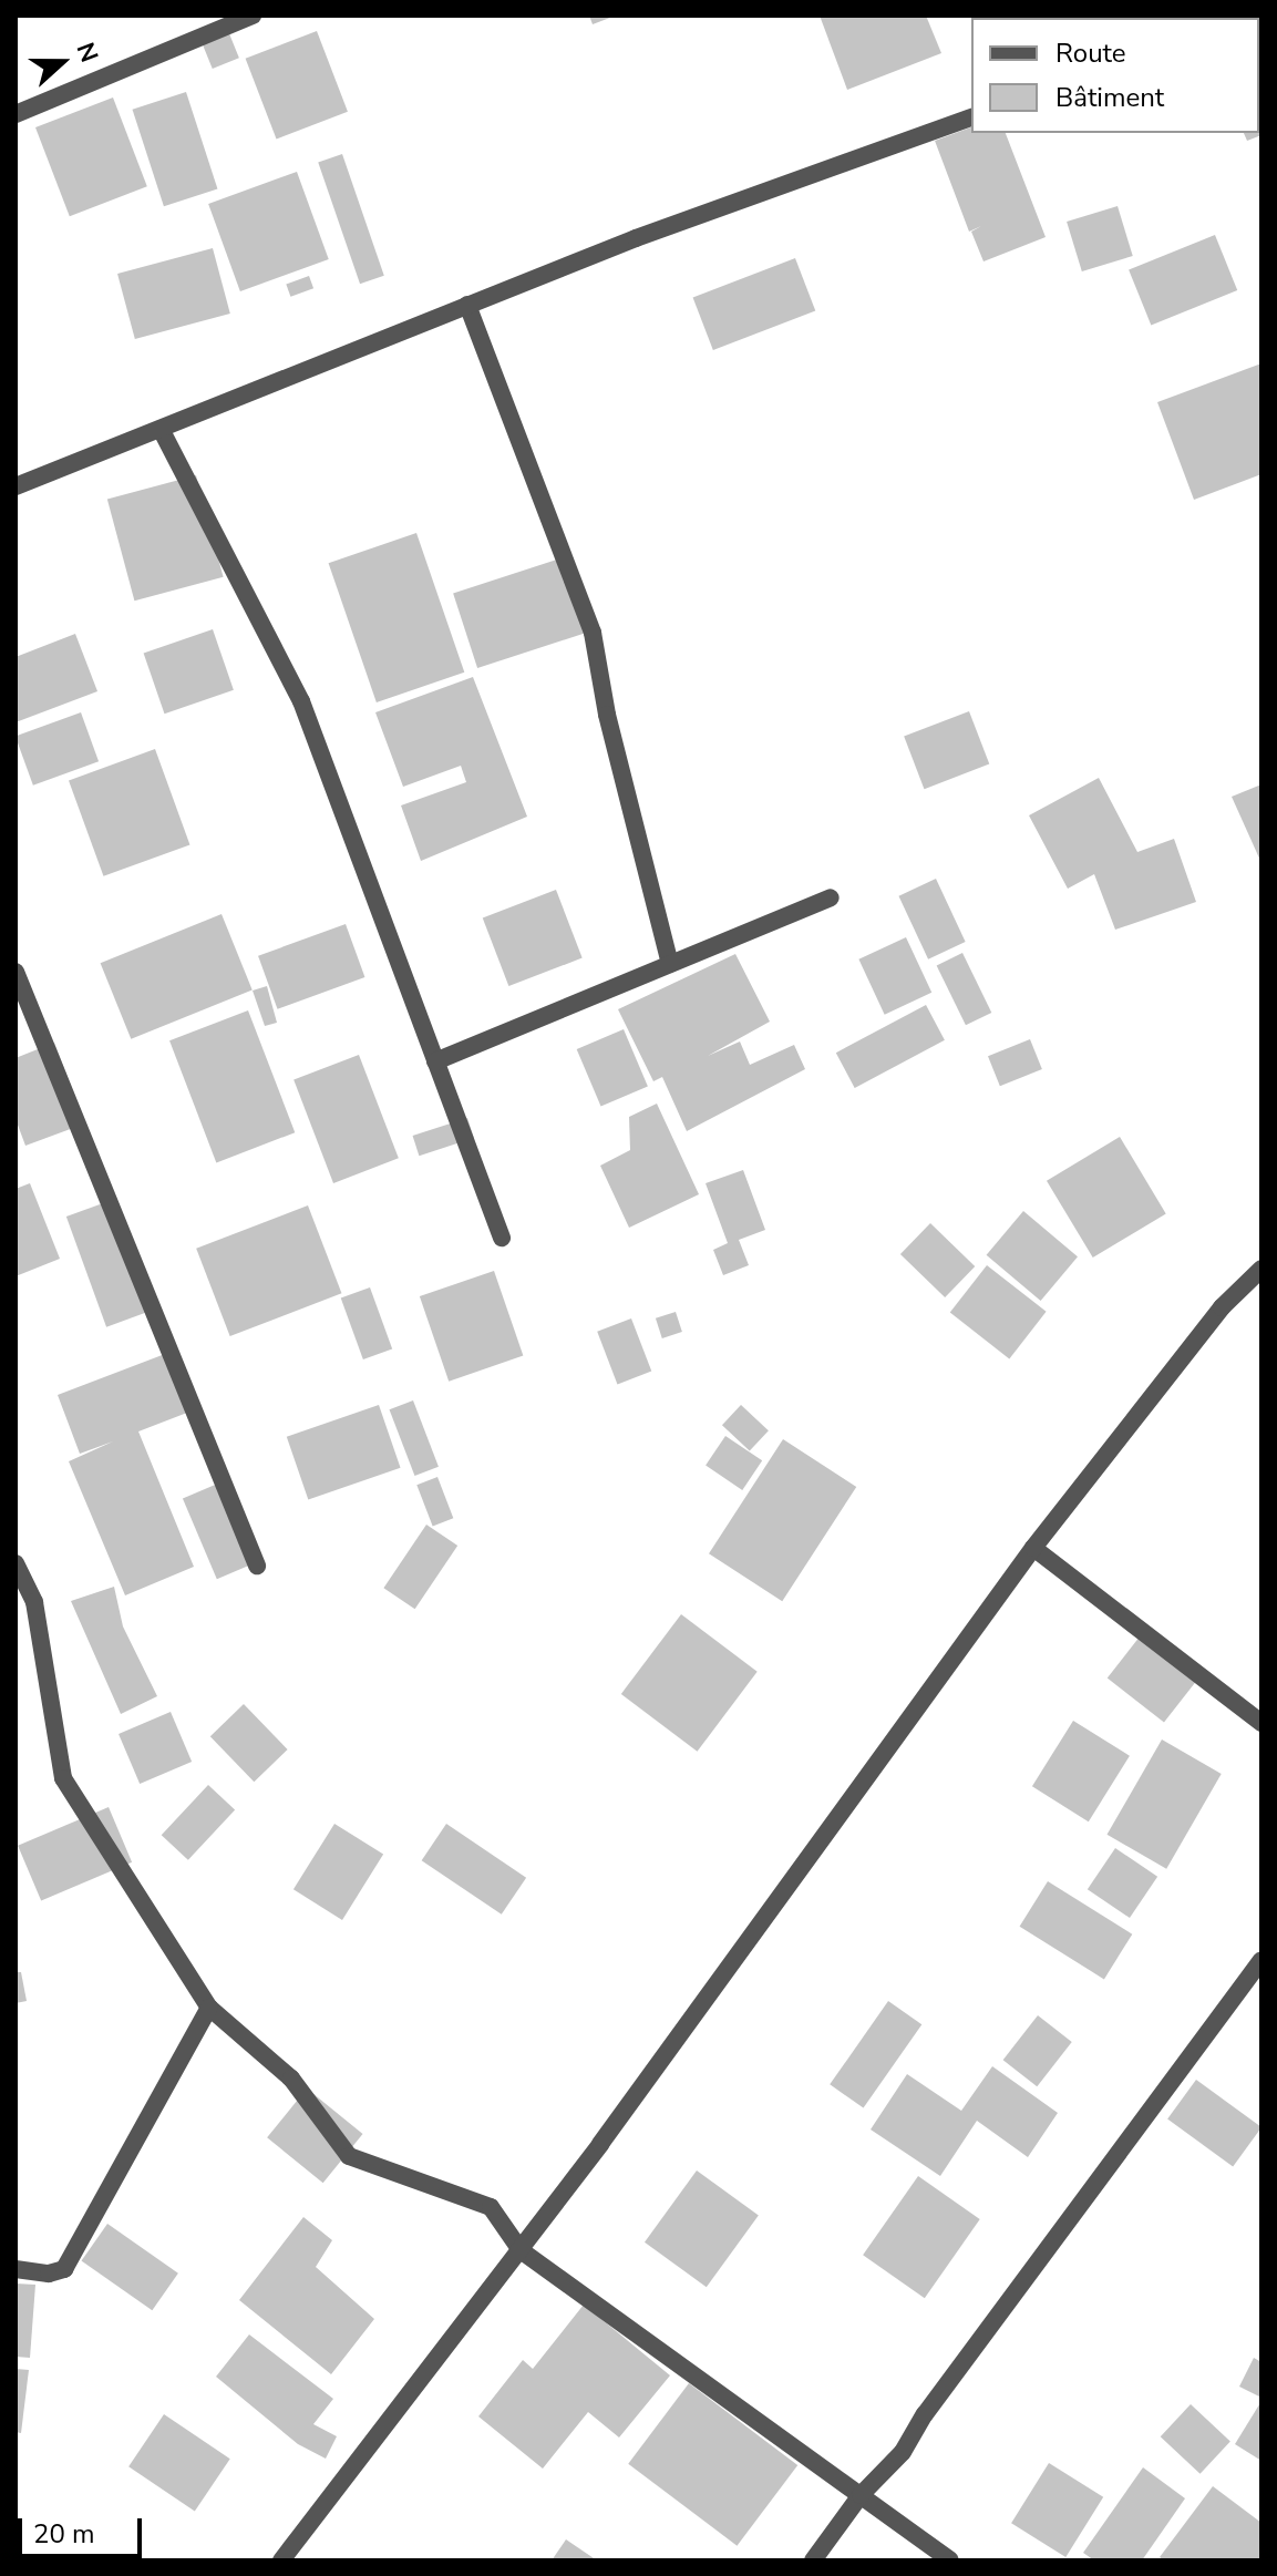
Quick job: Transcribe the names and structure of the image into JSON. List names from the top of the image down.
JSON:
{
  "legend": ["Route", "Bâtiment"],
  "scale_bar": "20 m",
  "north": "right"
}
